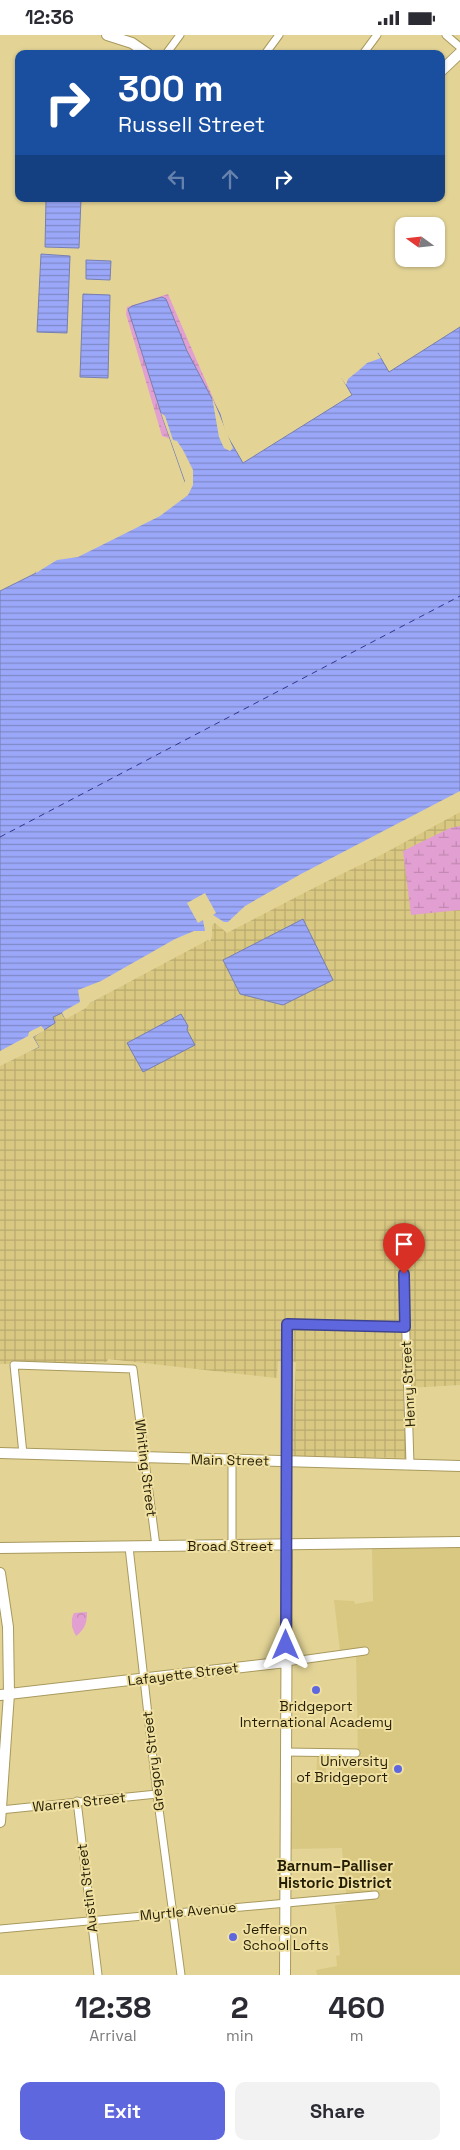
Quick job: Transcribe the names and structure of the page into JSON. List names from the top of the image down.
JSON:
{
  "streets": {
    "street": [
      "Henry Street",
      "Main Street",
      "Whiting Street",
      "Broad Street",
      "Lafayette Street",
      "Gregory Street",
      "Warren Street",
      "Austin Street",
      "Myrtle Avenue"
    ]
  },
  "crossings": [
    ["Henry Street", "Main Street"],
    ["Main Street", "Whiting Street"],
    ["Whiting Street", "Broad Street"],
    ["Broad Street", "Gregory Street"],
    ["Lafayette Street", "Gregory Street"],
    ["Gregory Street", "Warren Street"],
    ["Gregory Street", "Myrtle Avenue"],
    ["Warren Street", "Austin Street"],
    ["Austin Street", "Myrtle Avenue"]
  ],
  "districts": ["Barnum–Palliser Historic District"],
  "places": ["Bridgeport International Academy", "University of Bridgeport", "Jefferson School Lofts"],
  "north": "left",
  "page": {
    "status": "12:36",
    "turn": ["300 m", "Russell Street"],
    "eta": [
      "12:38",
      "Arrival",
      "2",
      "min",
      "460",
      "m"
    ],
    "buttons": ["Exit", "Share"]
  }
}
